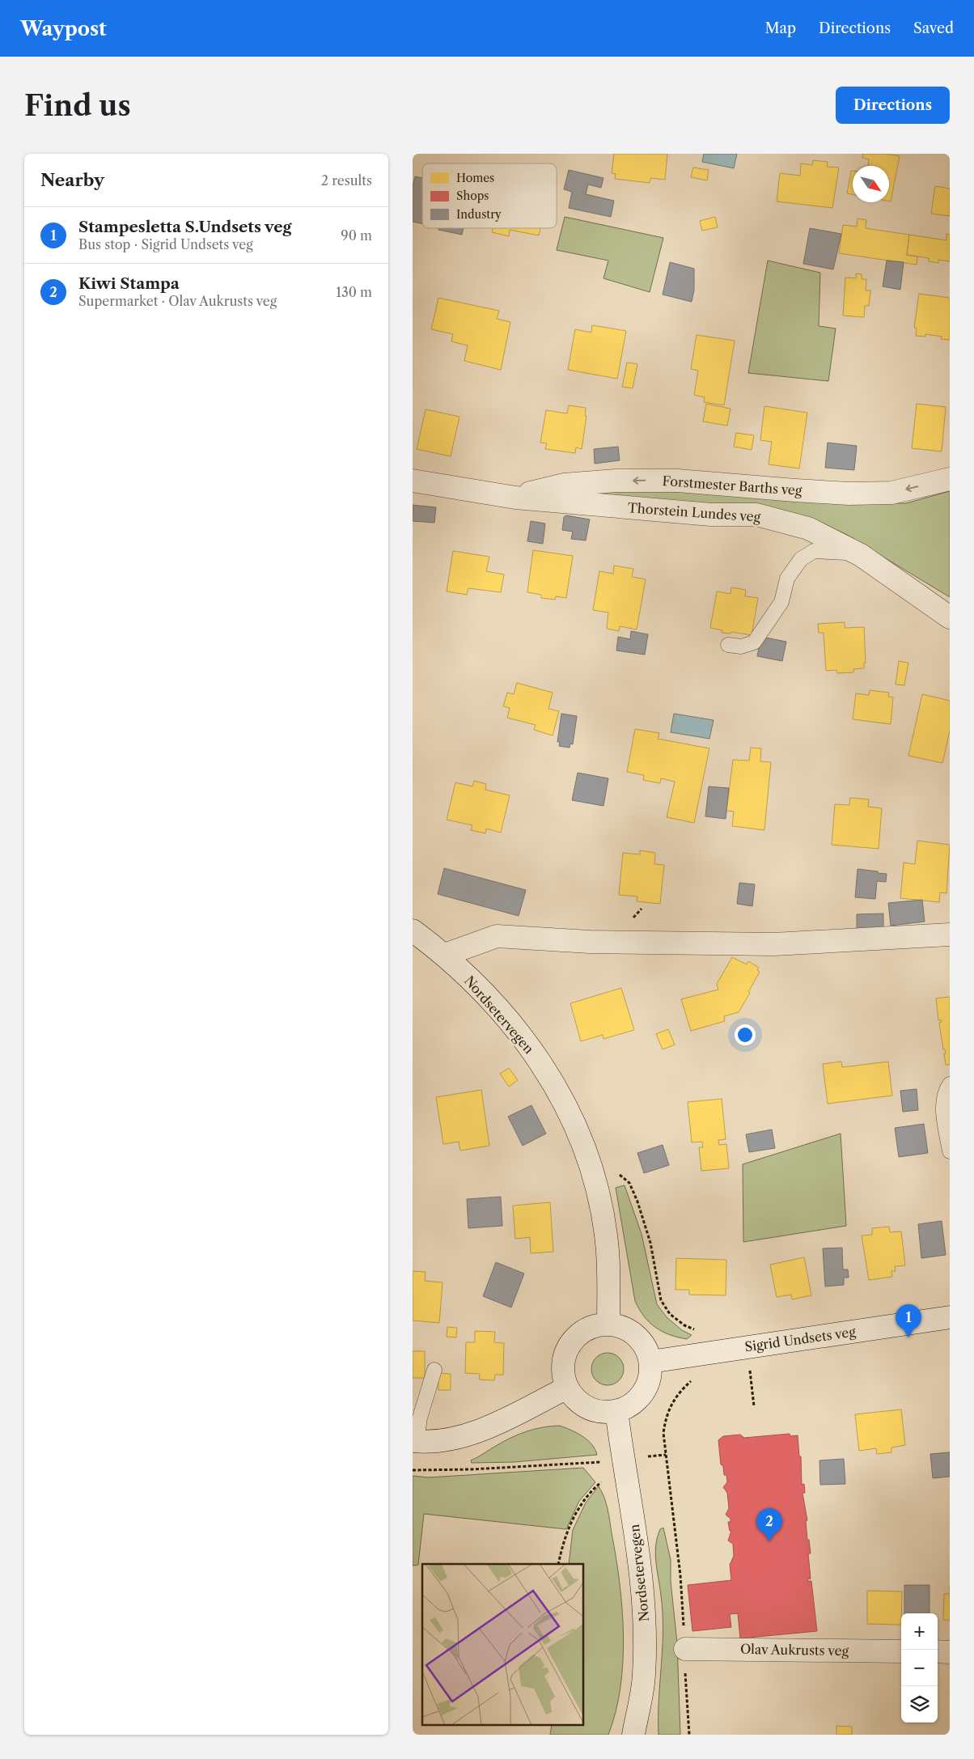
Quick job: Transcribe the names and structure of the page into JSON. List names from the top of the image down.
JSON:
{
  "streets": {
    "street": [
      "Forstmester Barths veg",
      "Thorstein Lundes veg",
      "Nordsetervegen",
      "Sigrid Undsets veg",
      "Olav Aukrusts veg"
    ]
  },
  "crossings": [
    ["Forstmester Barths veg", "Thorstein Lundes veg"],
    ["Nordsetervegen", "Sigrid Undsets veg"]
  ],
  "one_way": ["Forstmester Barths veg"],
  "legend": ["Homes", "Shops", "Industry"],
  "north": "bottom right",
  "page": {
    "header": "Waypost",
    "nav": ["Map", "Directions", "Saved"],
    "buttons": "Directions",
    "title": "Find us",
    "heading": ["Nearby", "2 results"],
    "list": [
      {
        "mark": "1",
        "name": "Stampesletta S.Undsets veg",
        "note": "Bus stop · Sigrid Undsets veg",
        "value": "90 m"
      },
      {
        "mark": "2",
        "name": "Kiwi Stampa",
        "note": "Supermarket · Olav Aukrusts veg",
        "value": "130 m"
      }
    ],
    "pins": ["1", "2"],
    "map_buttons": ["+", "−"]
  }
}
